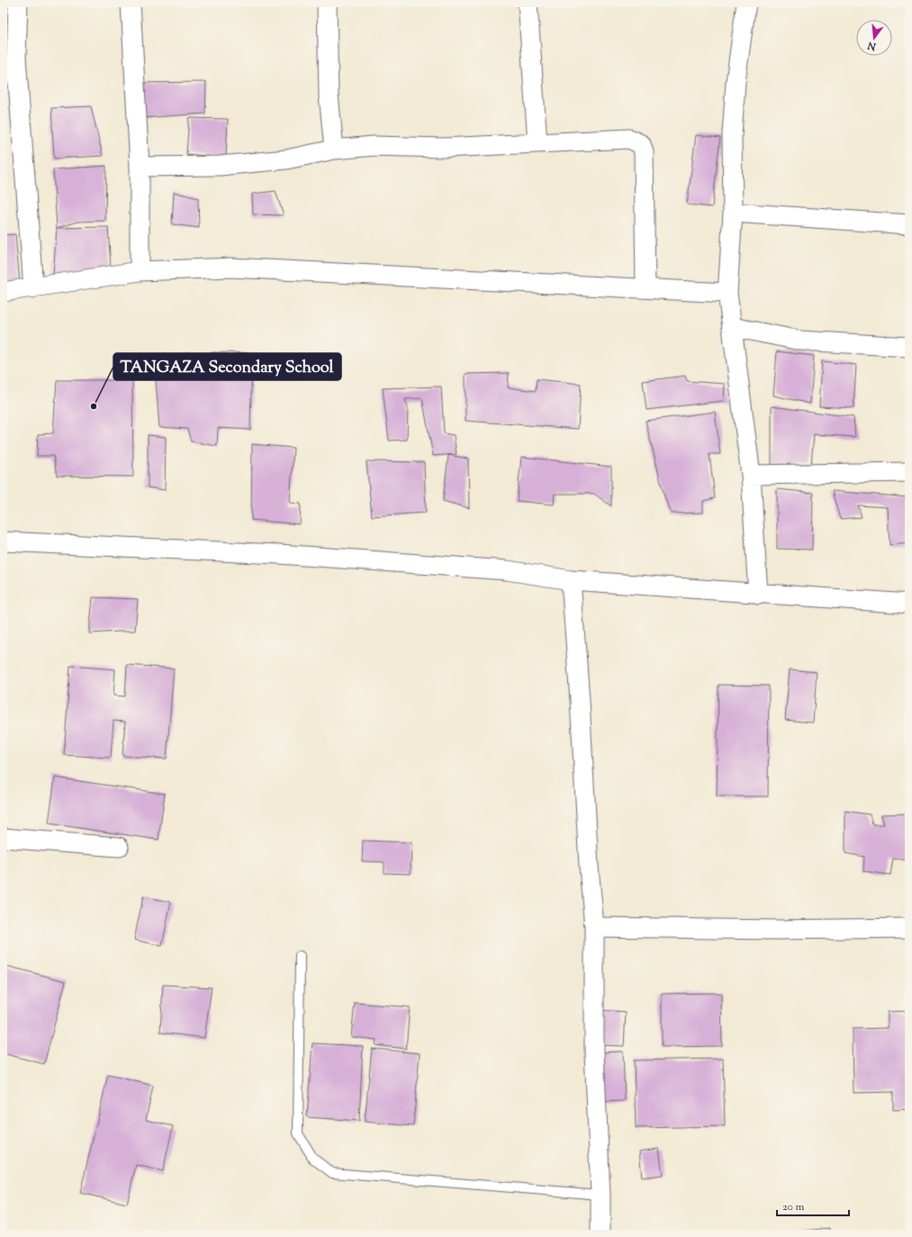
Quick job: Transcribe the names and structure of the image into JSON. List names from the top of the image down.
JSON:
{
  "places": ["TANGAZA Secondary School"],
  "scale_bar": "20 m",
  "north": "bottom"
}
